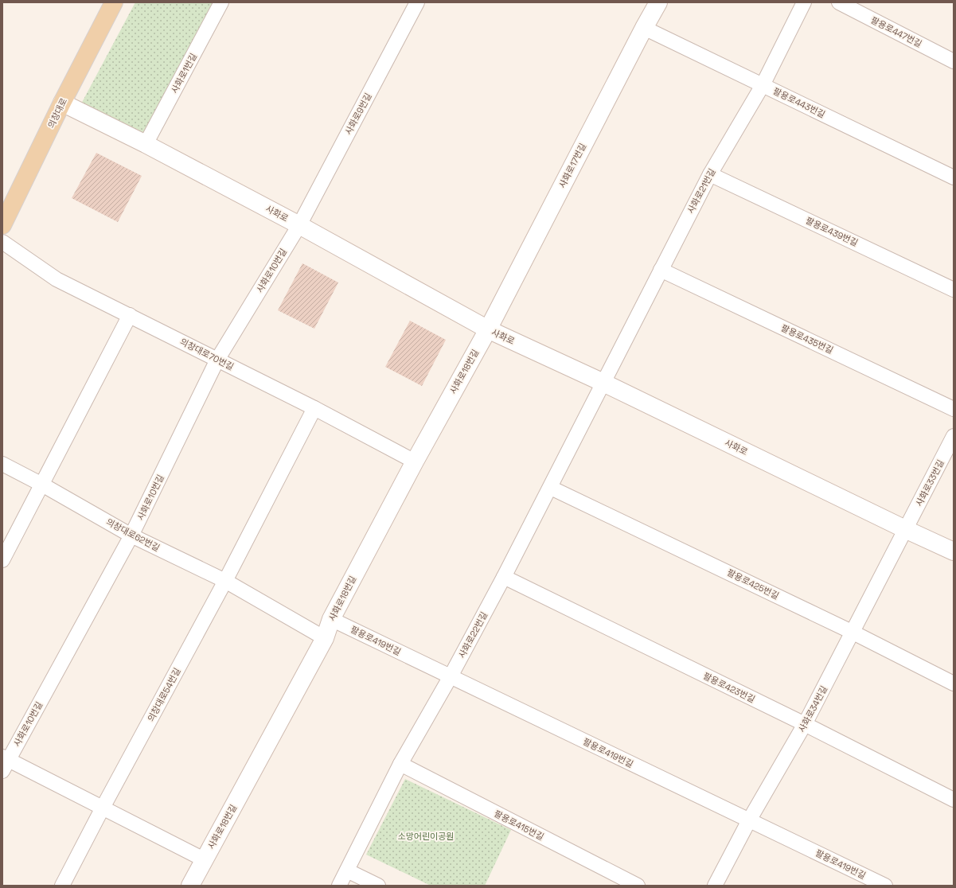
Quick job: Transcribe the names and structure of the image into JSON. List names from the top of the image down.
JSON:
{
  "streets": {
    "main road": [
      "의창대로",
      "사화로17번길",
      "사화로",
      "사화로18번길"
    ],
    "street": [
      "팔용로447번길",
      "사화로1번길",
      "팔용로443번길",
      "사화로9번길",
      "사화로21번길",
      "팔용로439번길",
      "사화로10번길",
      "팔용로435번길",
      "의창대로70번길",
      "사화로33번길",
      "의창대로62번길",
      "팔용로425번길",
      "사화로22번길",
      "팔용로419번길",
      "팔용로423번길",
      "의창대로54번길",
      "사화로34번길",
      "팔용로415번길"
    ]
  },
  "crossings": [
    ["사화로1번길", "사화로"],
    ["팔용로443번길", "사화로17번길"],
    ["팔용로443번길", "사화로21번길"],
    ["의창대로", "사화로"],
    ["사화로9번길", "사화로"],
    ["사화로9번길", "사화로10번길"],
    ["사화로17번길", "사화로"],
    ["사화로17번길", "사화로18번길"],
    ["사화로21번길", "사화로"],
    ["사화로21번길", "팔용로439번길"],
    ["사화로21번길", "팔용로435번길"],
    ["사화로21번길", "사화로22번길"],
    ["사화로", "사화로10번길"],
    ["사화로", "사화로18번길"],
    ["사화로", "사화로33번길"],
    ["사화로", "사화로22번길"],
    ["사화로", "사화로34번길"],
    ["사화로10번길", "의창대로70번길"],
    ["사화로10번길", "의창대로62번길"],
    ["의창대로70번길", "사화로18번길"],
    ["사화로18번길", "의창대로62번길"],
    ["사화로18번길", "팔용로419번길"],
    ["사화로33번길", "사화로34번길"],
    ["의창대로62번길", "의창대로54번길"],
    ["팔용로425번길", "사화로22번길"],
    ["팔용로425번길", "사화로34번길"],
    ["사화로22번길", "팔용로419번길"],
    ["사화로22번길", "팔용로423번길"],
    ["사화로22번길", "팔용로415번길"],
    ["팔용로419번길", "사화로34번길"],
    ["팔용로423번길", "사화로34번길"]
  ],
  "parks": ["소망어린이공원"]
}
